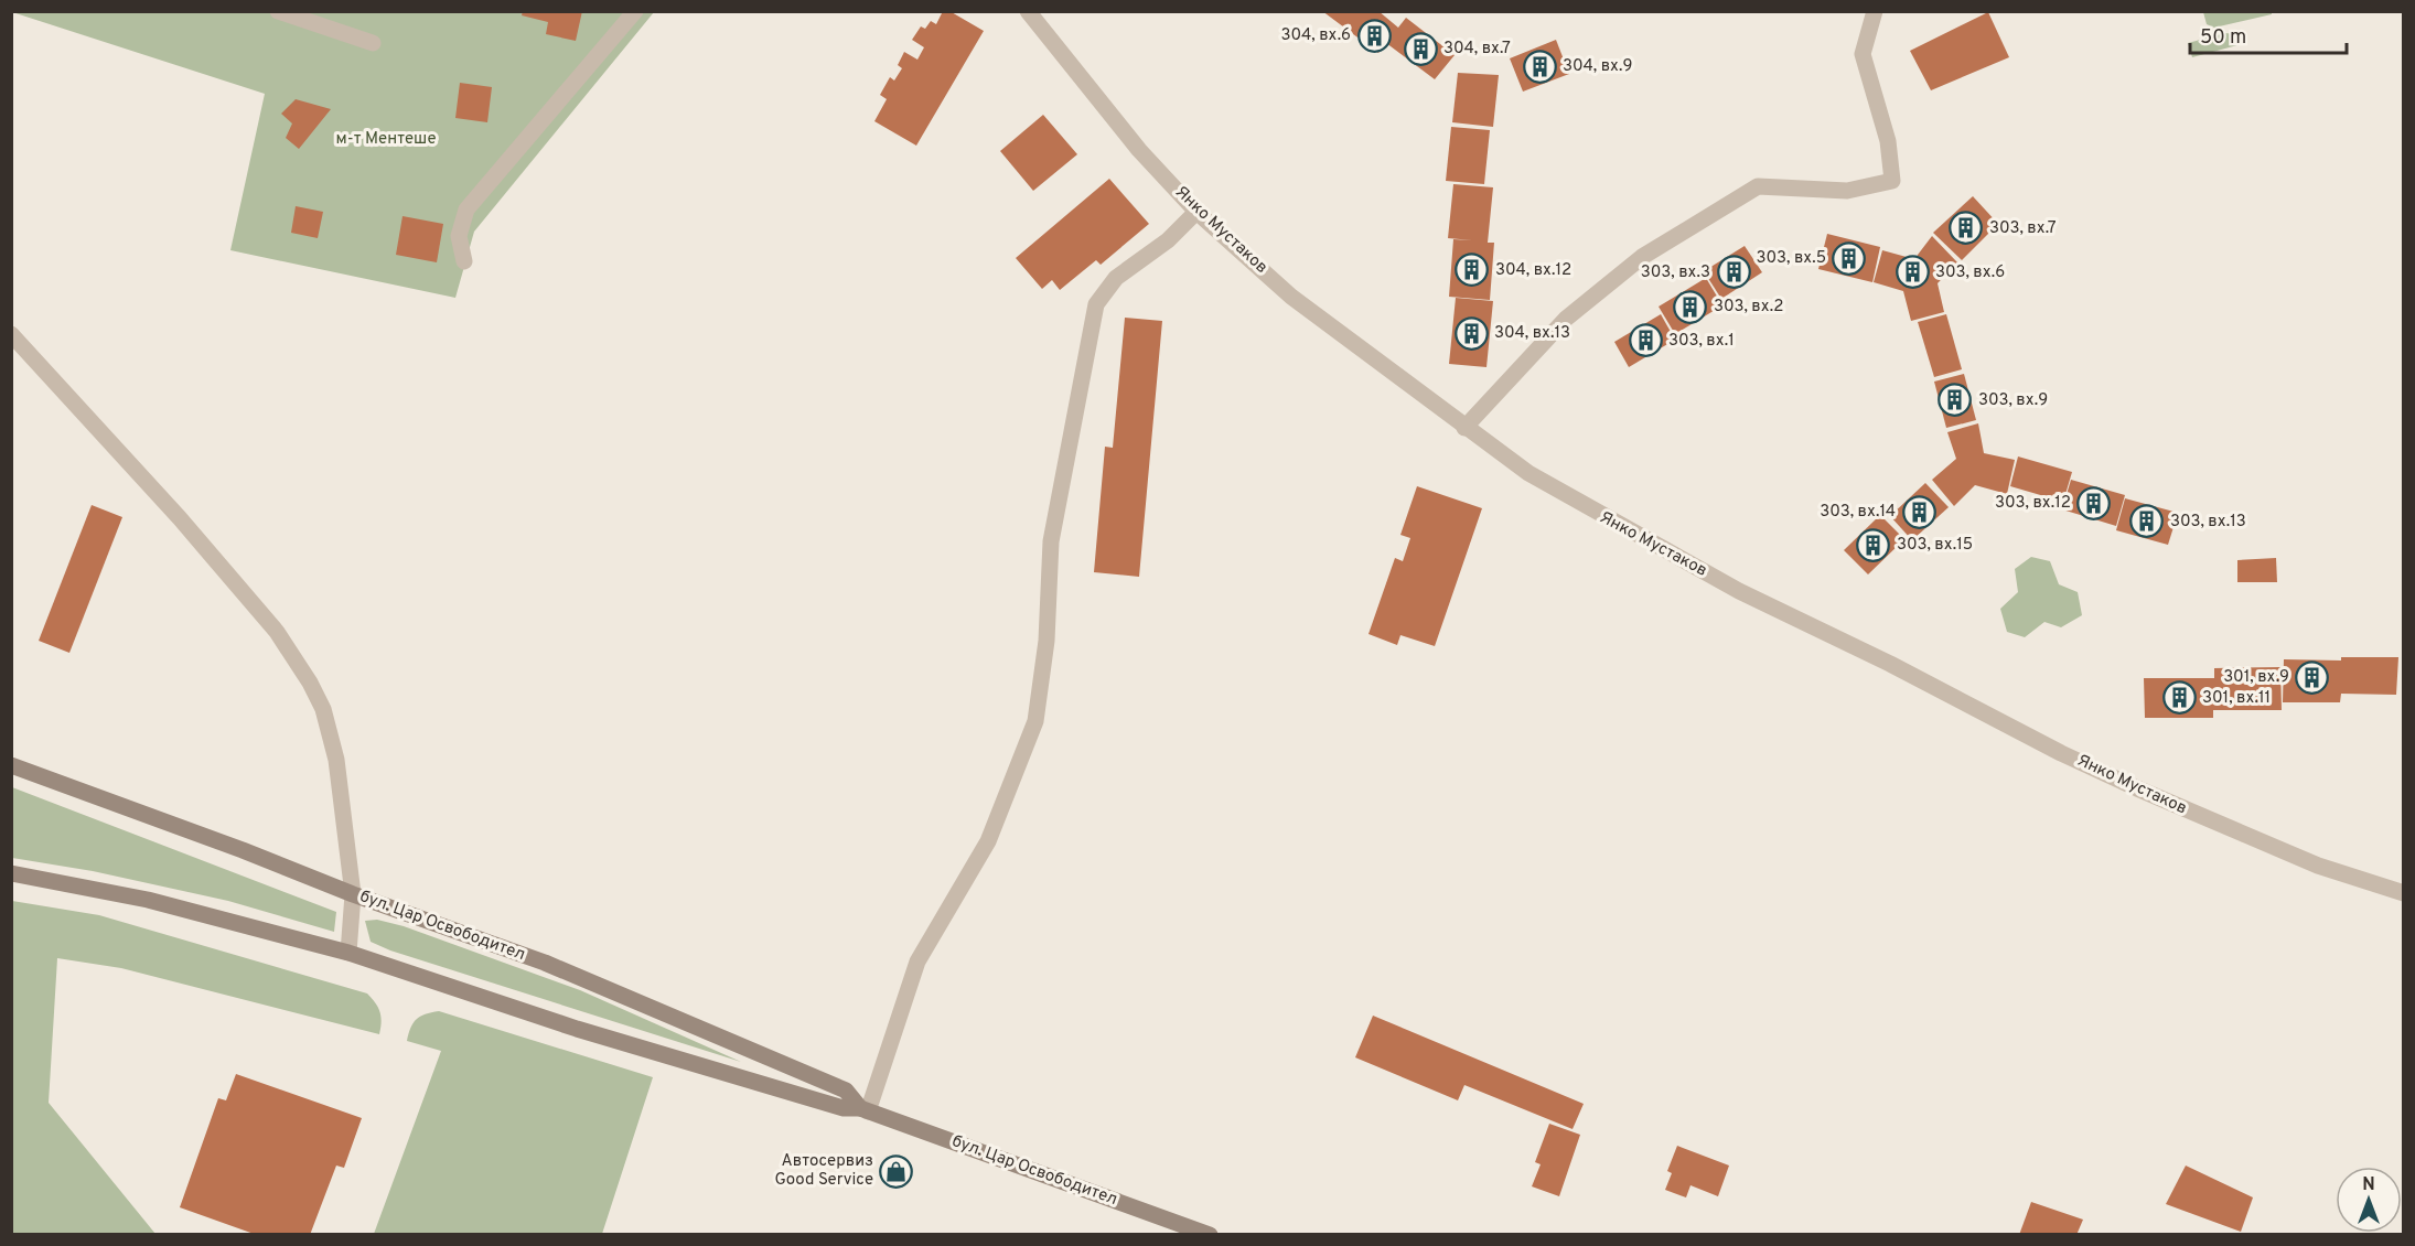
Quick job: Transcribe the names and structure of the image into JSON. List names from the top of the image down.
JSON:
{
  "streets": {
    "main road": ["бул. Цар Освободител"],
    "street": ["Янко Мустаков"]
  },
  "parks": ["м-т Ментeше"],
  "places": {
    "building": [
      "304, вх.6",
      "304, вх.7",
      "304, вх.9",
      "303, вх.7",
      "303, вх.5",
      "304, вх.12",
      "303, вх.3",
      "303, вх.6",
      "303, вх.2",
      "304, вх.13",
      "303, вх.1",
      "303, вх.9",
      "303, вх.12",
      "303, вх.14",
      "303, вх.13",
      "303, вх.15",
      "301, вх.9",
      "301, вх.11"
    ],
    "shop": ["Автосервиз Good Service"]
  },
  "scale_bar": "50 m",
  "north": "top"
}
